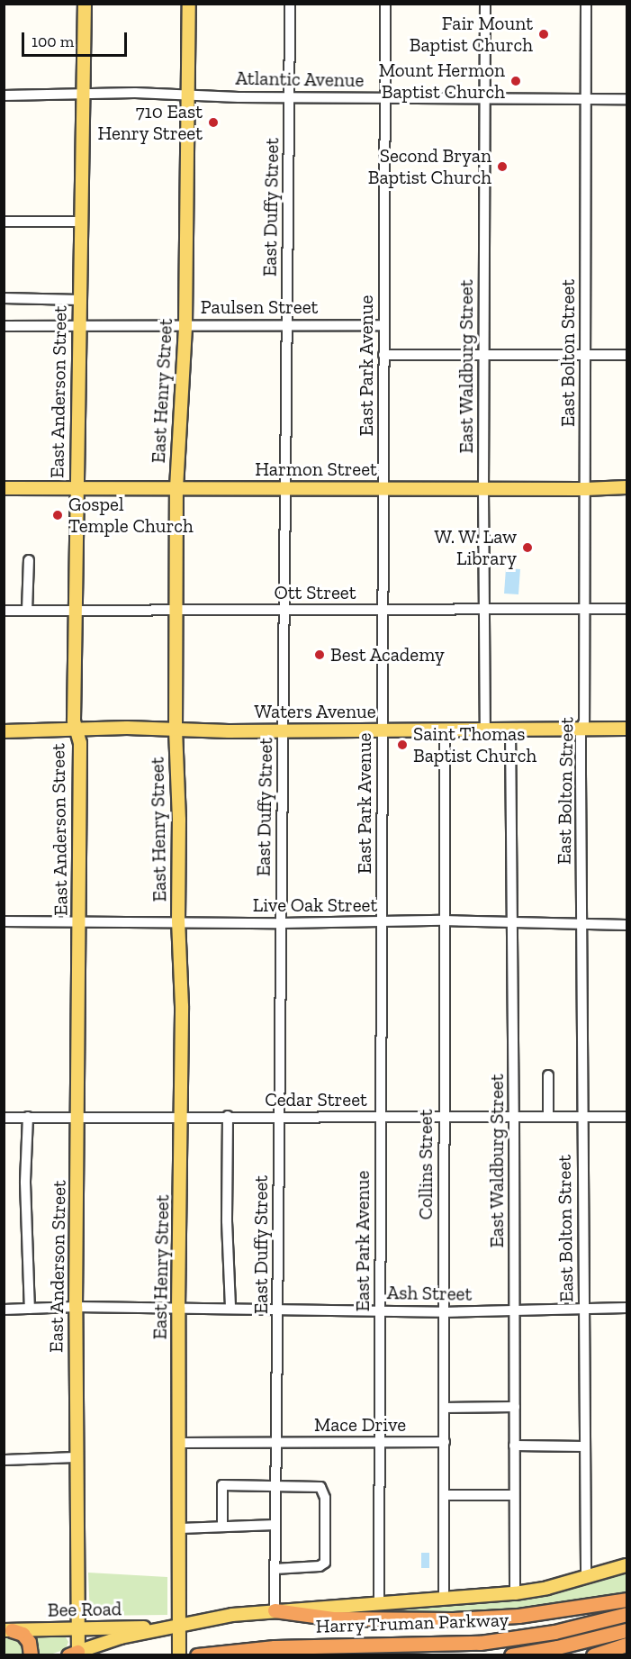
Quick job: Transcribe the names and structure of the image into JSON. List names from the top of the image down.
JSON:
{
  "streets": {
    "highway": ["Harry Truman Parkway"],
    "main road": [
      "East Henry Street",
      "East Anderson Street",
      "Harmon Street",
      "Waters Avenue",
      "Bee Road"
    ],
    "street": [
      "Atlantic Avenue",
      "East Duffy Street",
      "Paulsen Street",
      "East Bolton Street",
      "East Park Avenue",
      "East Waldburg Street",
      "Ott Street",
      "Live Oak Street",
      "Cedar Street",
      "Collins Street",
      "Ash Street",
      "Mace Drive"
    ]
  },
  "crossings": [
    ["Atlantic Avenue", "East Duffy Street"],
    ["Atlantic Avenue", "East Bolton Street"],
    ["Atlantic Avenue", "East Park Avenue"],
    ["Atlantic Avenue", "East Waldburg Street"],
    ["Atlantic Avenue", "East Henry Street"],
    ["Atlantic Avenue", "East Anderson Street"],
    ["East Duffy Street", "Paulsen Street"],
    ["East Duffy Street", "Harmon Street"],
    ["East Duffy Street", "Ott Street"],
    ["East Duffy Street", "Waters Avenue"],
    ["East Duffy Street", "Live Oak Street"],
    ["East Duffy Street", "Cedar Street"],
    ["East Duffy Street", "Ash Street"],
    ["East Duffy Street", "Mace Drive"],
    ["Paulsen Street", "East Park Avenue"],
    ["Paulsen Street", "East Henry Street"],
    ["Paulsen Street", "East Anderson Street"],
    ["East Bolton Street", "Harmon Street"],
    ["East Bolton Street", "Ott Street"],
    ["East Bolton Street", "Waters Avenue"],
    ["East Bolton Street", "Live Oak Street"],
    ["East Bolton Street", "Cedar Street"],
    ["East Bolton Street", "Ash Street"],
    ["East Park Avenue", "Harmon Street"],
    ["East Park Avenue", "Ott Street"],
    ["East Park Avenue", "Waters Avenue"],
    ["East Park Avenue", "Live Oak Street"],
    ["East Park Avenue", "Cedar Street"],
    ["East Park Avenue", "Ash Street"],
    ["East Park Avenue", "Mace Drive"],
    ["East Waldburg Street", "Harmon Street"],
    ["East Waldburg Street", "Ott Street"],
    ["East Waldburg Street", "Waters Avenue"],
    ["East Waldburg Street", "Live Oak Street"],
    ["East Waldburg Street", "Cedar Street"],
    ["East Waldburg Street", "Ash Street"],
    ["East Henry Street", "Harmon Street"],
    ["East Henry Street", "Ott Street"],
    ["East Henry Street", "Waters Avenue"],
    ["East Henry Street", "Live Oak Street"],
    ["East Henry Street", "Cedar Street"],
    ["East Henry Street", "Ash Street"],
    ["East Henry Street", "Mace Drive"],
    ["East Anderson Street", "Harmon Street"],
    ["East Anderson Street", "Ott Street"],
    ["East Anderson Street", "Waters Avenue"],
    ["East Anderson Street", "Live Oak Street"],
    ["East Anderson Street", "Cedar Street"],
    ["East Anderson Street", "Ash Street"],
    ["East Anderson Street", "Bee Road"],
    ["Waters Avenue", "Collins Street"],
    ["Live Oak Street", "Collins Street"],
    ["Cedar Street", "Collins Street"],
    ["Collins Street", "Ash Street"],
    ["Collins Street", "Mace Drive"]
  ],
  "places": [
    "Fair Mount Baptist Church",
    "Mount Hermon Baptist Church",
    "710 East Henry Street",
    "Second Bryan Baptist Church",
    "Gospel Temple Church",
    "W. W. Law Library",
    "Best Academy",
    "Saint Thomas Baptist Church"
  ],
  "scale_bar": "100 m"
}
